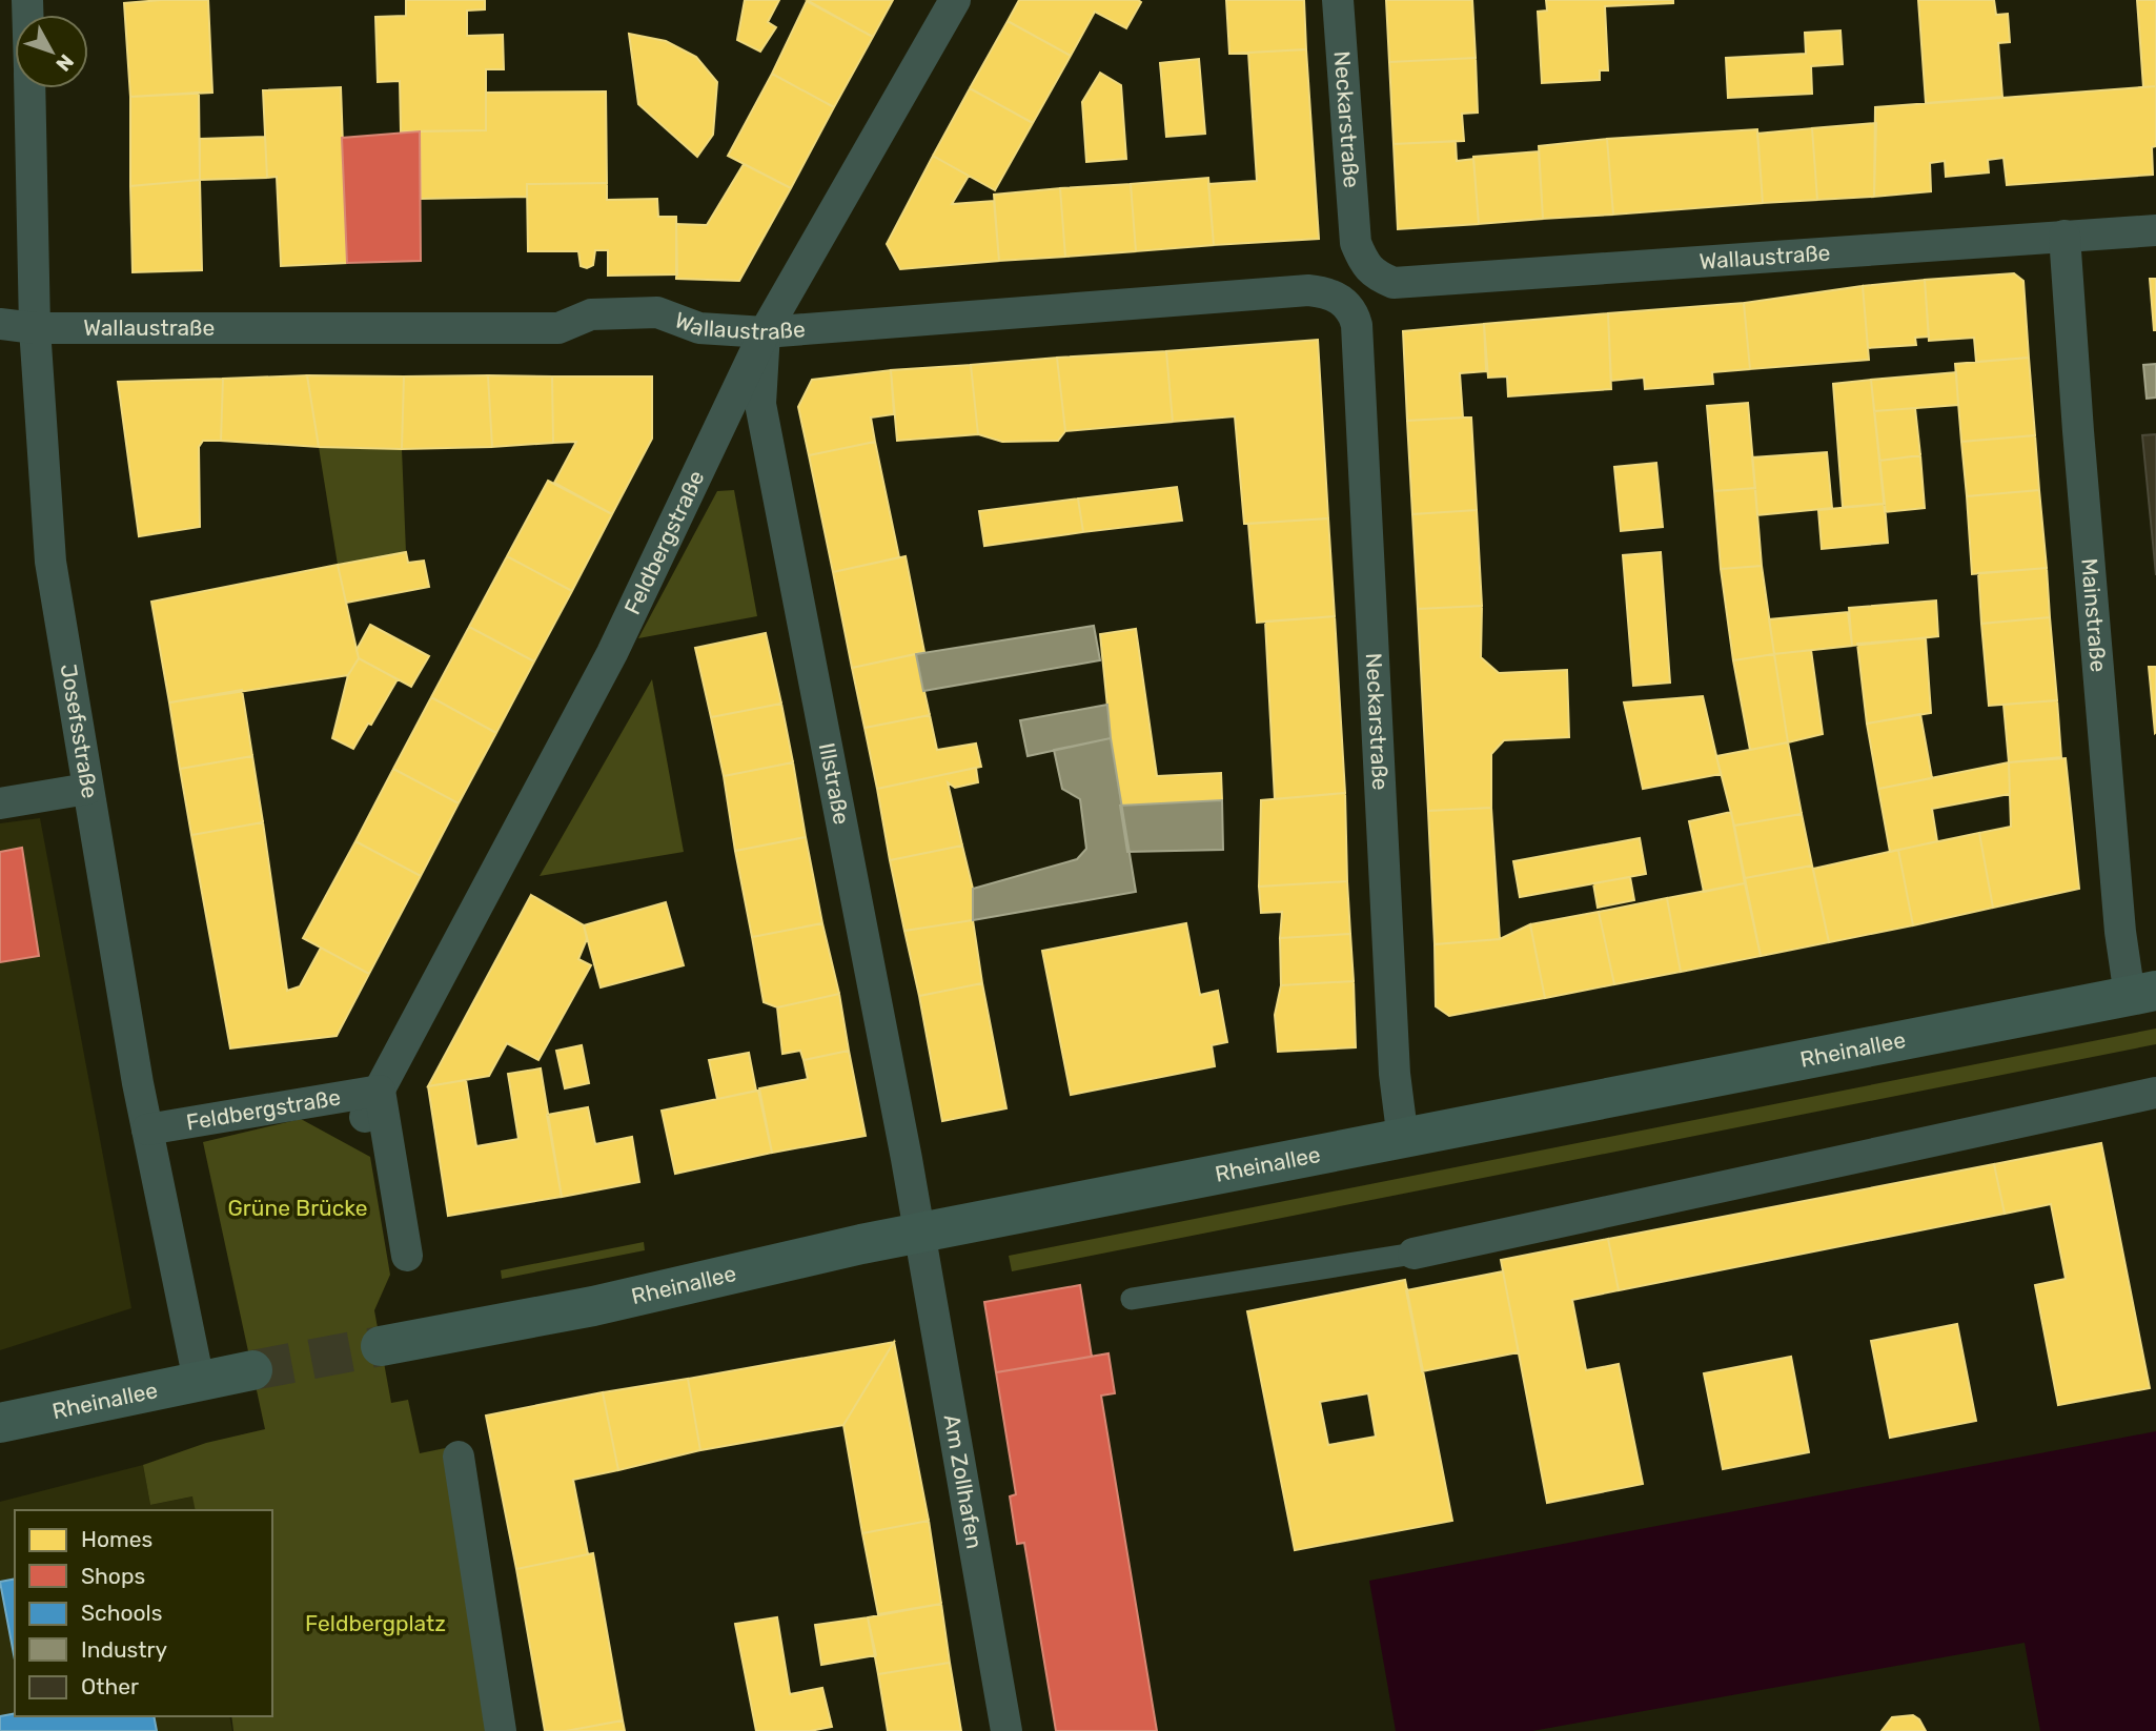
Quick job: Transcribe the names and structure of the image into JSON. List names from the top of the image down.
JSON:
{
  "streets": {
    "main road": ["Rheinallee"],
    "street": [
      "Neckarstraße",
      "Wallaustraße",
      "Feldbergstraße",
      "Mainstraße",
      "Josefsstraße",
      "Illstraße",
      "Am Zollhafen"
    ]
  },
  "crossings": [
    ["Neckarstraße", "Wallaustraße"],
    ["Neckarstraße", "Rheinallee"],
    ["Wallaustraße", "Feldbergstraße"],
    ["Wallaustraße", "Mainstraße"],
    ["Wallaustraße", "Josefsstraße"],
    ["Wallaustraße", "Illstraße"],
    ["Feldbergstraße", "Josefsstraße"],
    ["Feldbergstraße", "Illstraße"],
    ["Mainstraße", "Rheinallee"],
    ["Josefsstraße", "Rheinallee"],
    ["Illstraße", "Rheinallee"],
    ["Illstraße", "Am Zollhafen"],
    ["Rheinallee", "Am Zollhafen"]
  ],
  "parks": ["Grüne Brücke", "Feldbergplatz"],
  "legend": [
    "Homes",
    "Shops",
    "Schools",
    "Industry",
    "Other"
  ],
  "north": "bottom right"
}
